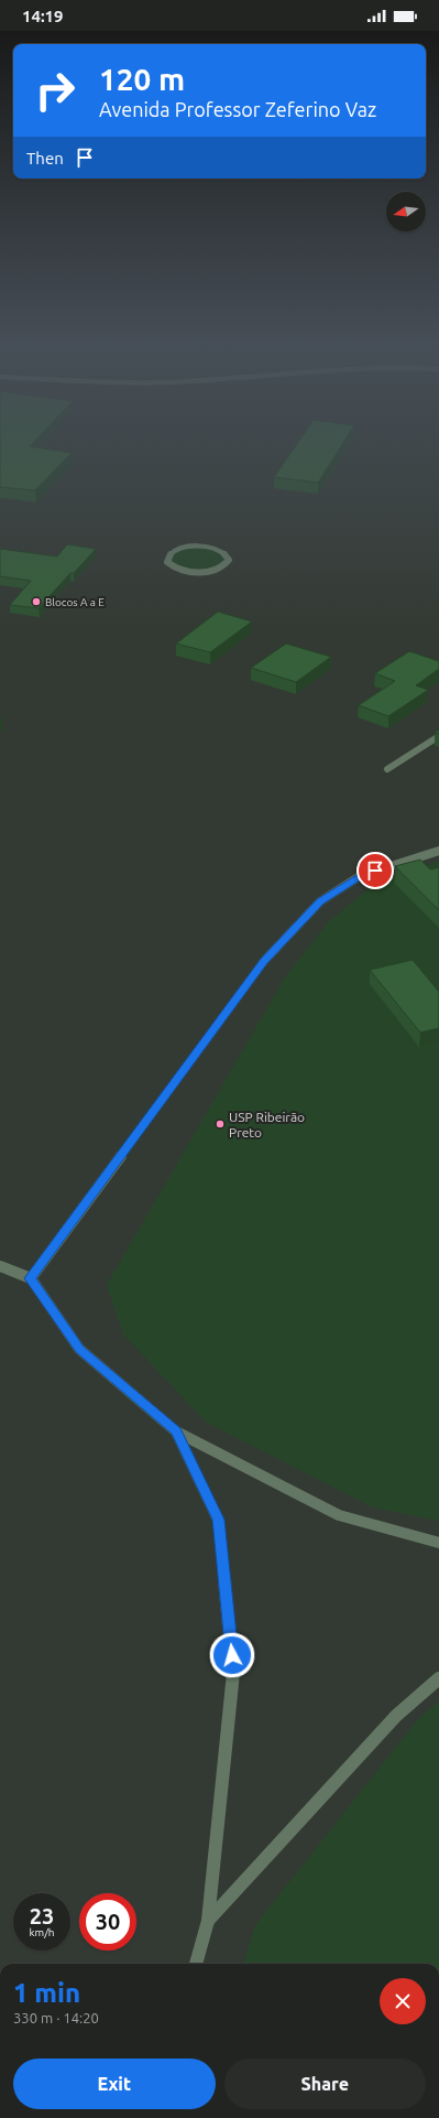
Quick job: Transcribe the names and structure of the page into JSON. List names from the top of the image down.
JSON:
{
  "places": ["Blocos A a E", "USP Ribeirão Preto"],
  "north": "left",
  "page": {
    "status": "14:19",
    "turn": ["120 m", "Avenida Professor Zeferino Vaz"],
    "then": "Then",
    "speed": "23 km/h",
    "limit": "30",
    "heading": ["1 min", "330 m · 14:20"],
    "buttons": ["Exit", "Share"]
  }
}
